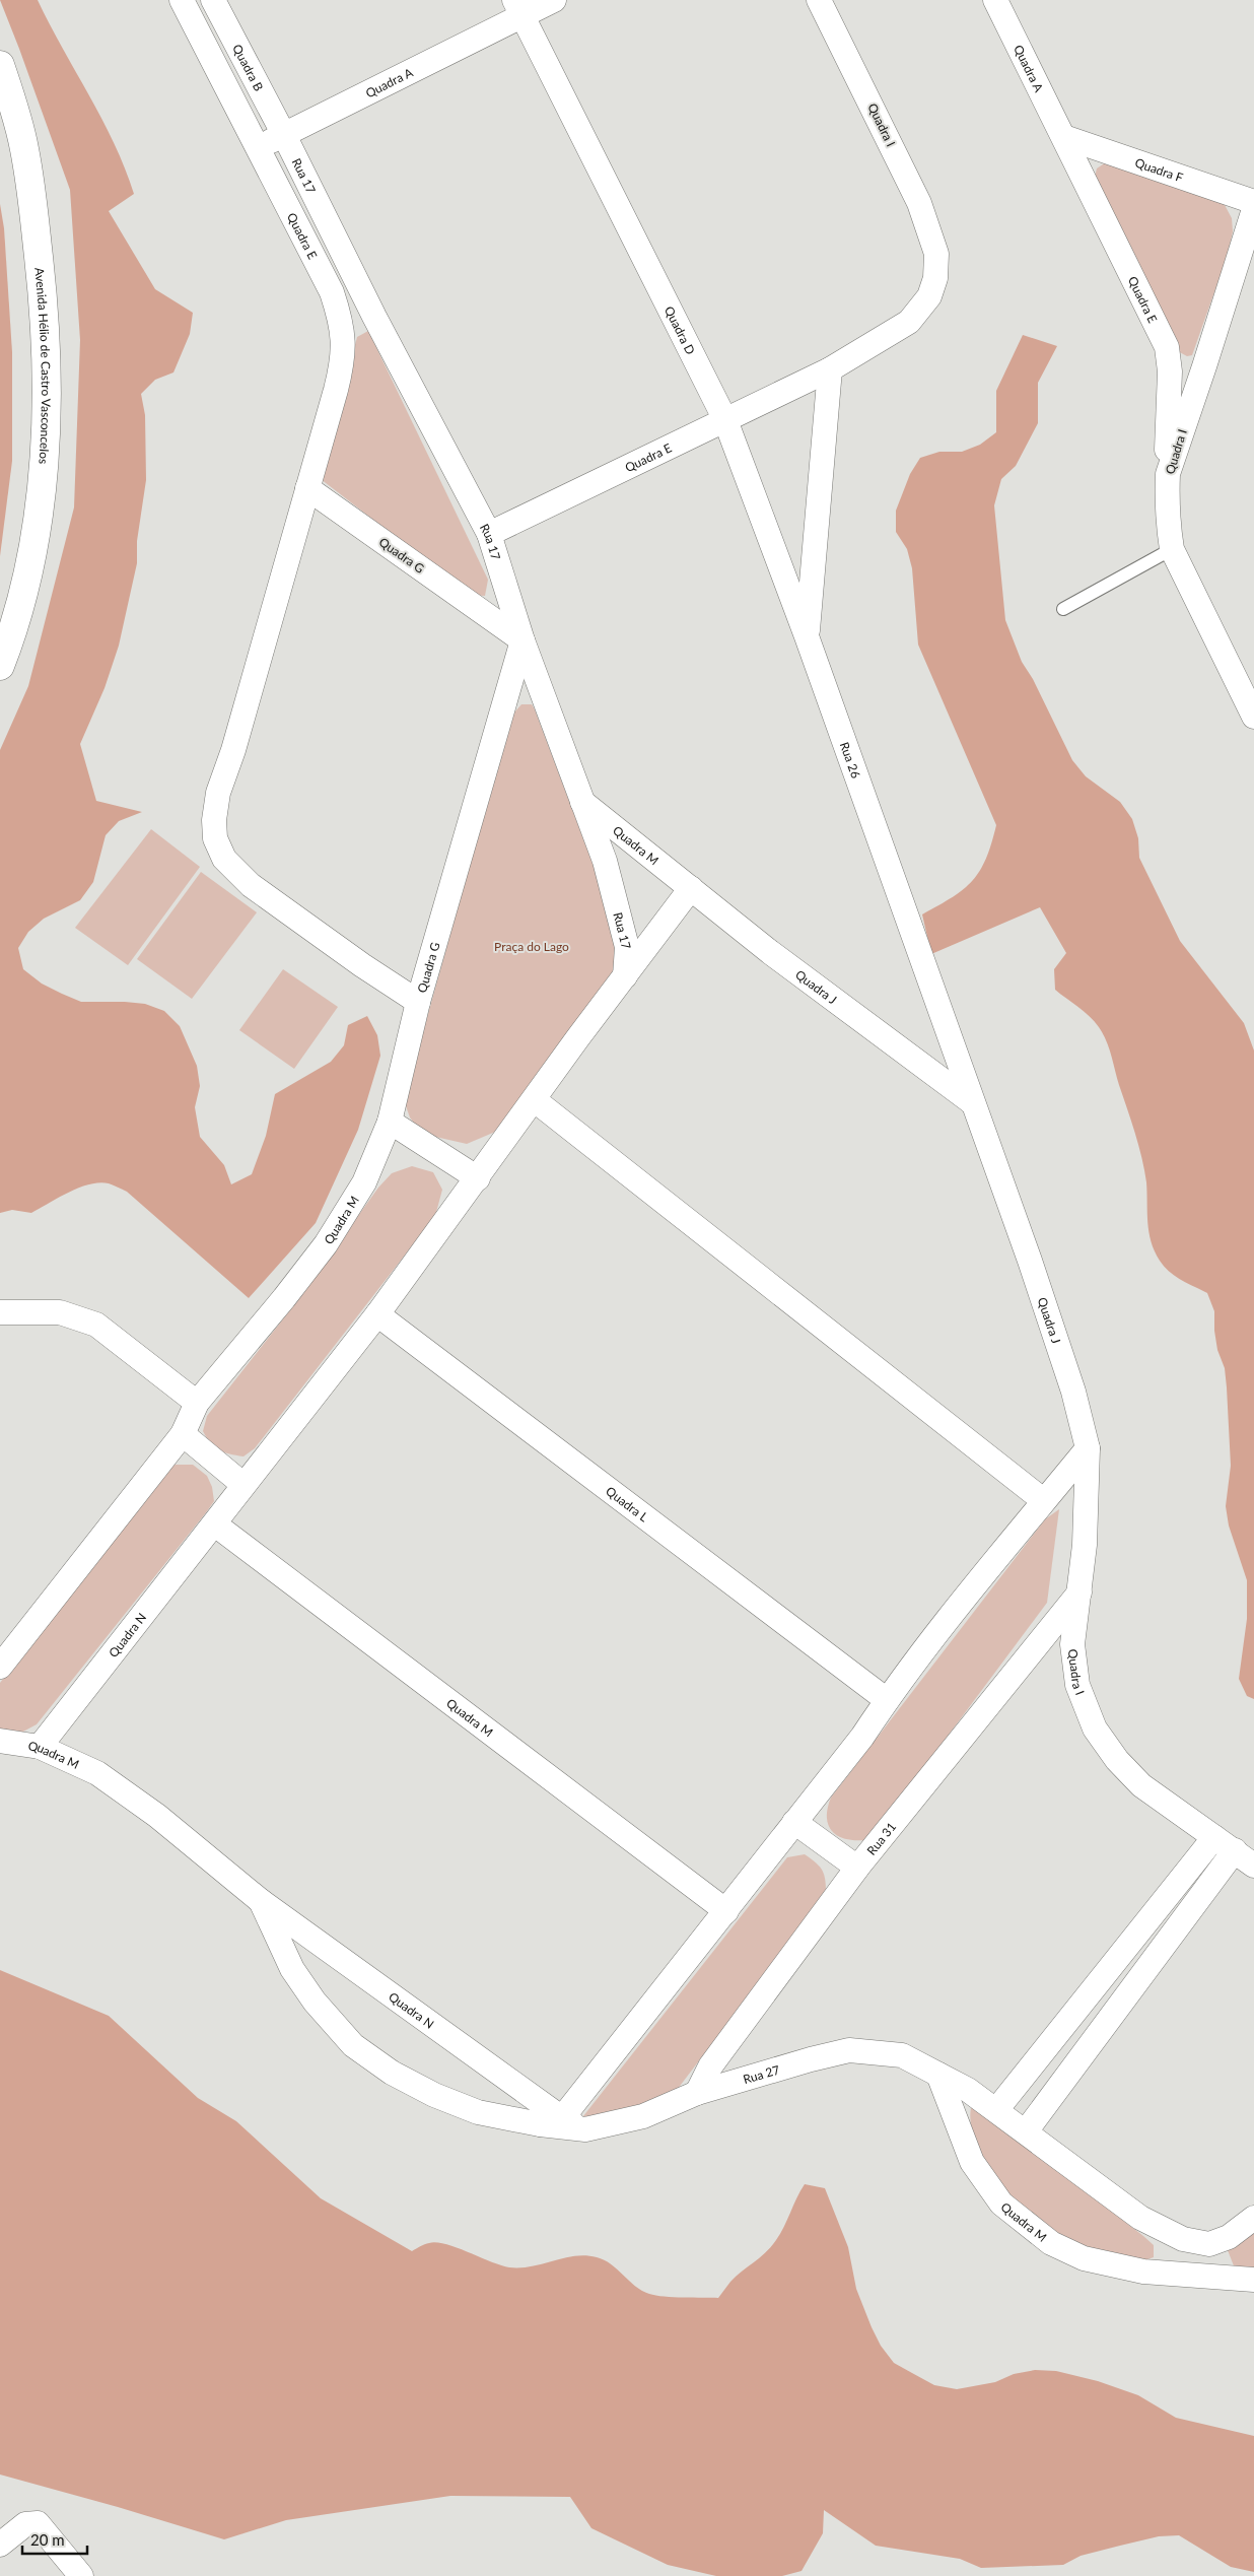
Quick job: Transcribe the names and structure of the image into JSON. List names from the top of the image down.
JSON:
{
  "streets": {
    "street": [
      "Quadra B",
      "Quadra A",
      "Quadra I",
      "Quadra F",
      "Rua 17",
      "Quadra E",
      "Quadra D",
      "Avenida Hélio de Castro Vasconcelos",
      "Quadra G",
      "Rua 26",
      "Quadra M",
      "Quadra J",
      "Quadra L",
      "Quadra N",
      "Rua 31",
      "Rua 27"
    ]
  },
  "crossings": [
    ["Quadra B", "Quadra A"],
    ["Quadra B", "Rua 17"],
    ["Quadra A", "Quadra F"],
    ["Quadra A", "Rua 17"],
    ["Quadra A", "Quadra E"],
    ["Quadra A", "Quadra D"],
    ["Quadra I", "Quadra E"],
    ["Quadra I", "Quadra J"],
    ["Quadra I", "Rua 31"],
    ["Quadra F", "Quadra E"],
    ["Rua 17", "Quadra E"],
    ["Rua 17", "Quadra G"],
    ["Rua 17", "Quadra M"],
    ["Quadra E", "Quadra D"],
    ["Quadra E", "Quadra G"],
    ["Quadra E", "Rua 26"],
    ["Quadra D", "Rua 26"],
    ["Quadra G", "Quadra M"],
    ["Rua 26", "Quadra J"],
    ["Quadra M", "Quadra J"],
    ["Quadra M", "Quadra N"],
    ["Quadra M", "Rua 27"],
    ["Quadra N", "Rua 27"],
    ["Rua 31", "Rua 27"]
  ],
  "parks": ["Praça do Lago"],
  "scale_bar": "20 m"
}
